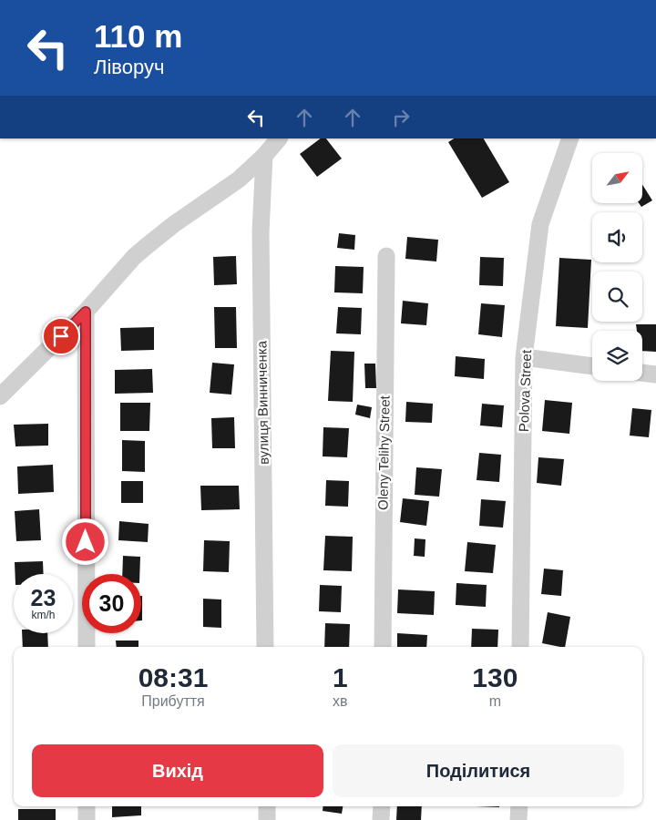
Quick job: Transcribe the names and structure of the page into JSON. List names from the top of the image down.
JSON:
{
  "streets": {
    "street": ["Polova Street", "вулиця Винниченка", "Oleny Telihy Street"]
  },
  "north": "top right",
  "page": {
    "turn": ["110 m", "Ліворуч"],
    "speed": "23 km/h",
    "limit": "30",
    "eta": [
      "08:31",
      "Прибуття",
      "1",
      "хв",
      "130",
      "m"
    ],
    "buttons": ["Вихід", "Поділитися"]
  }
}
